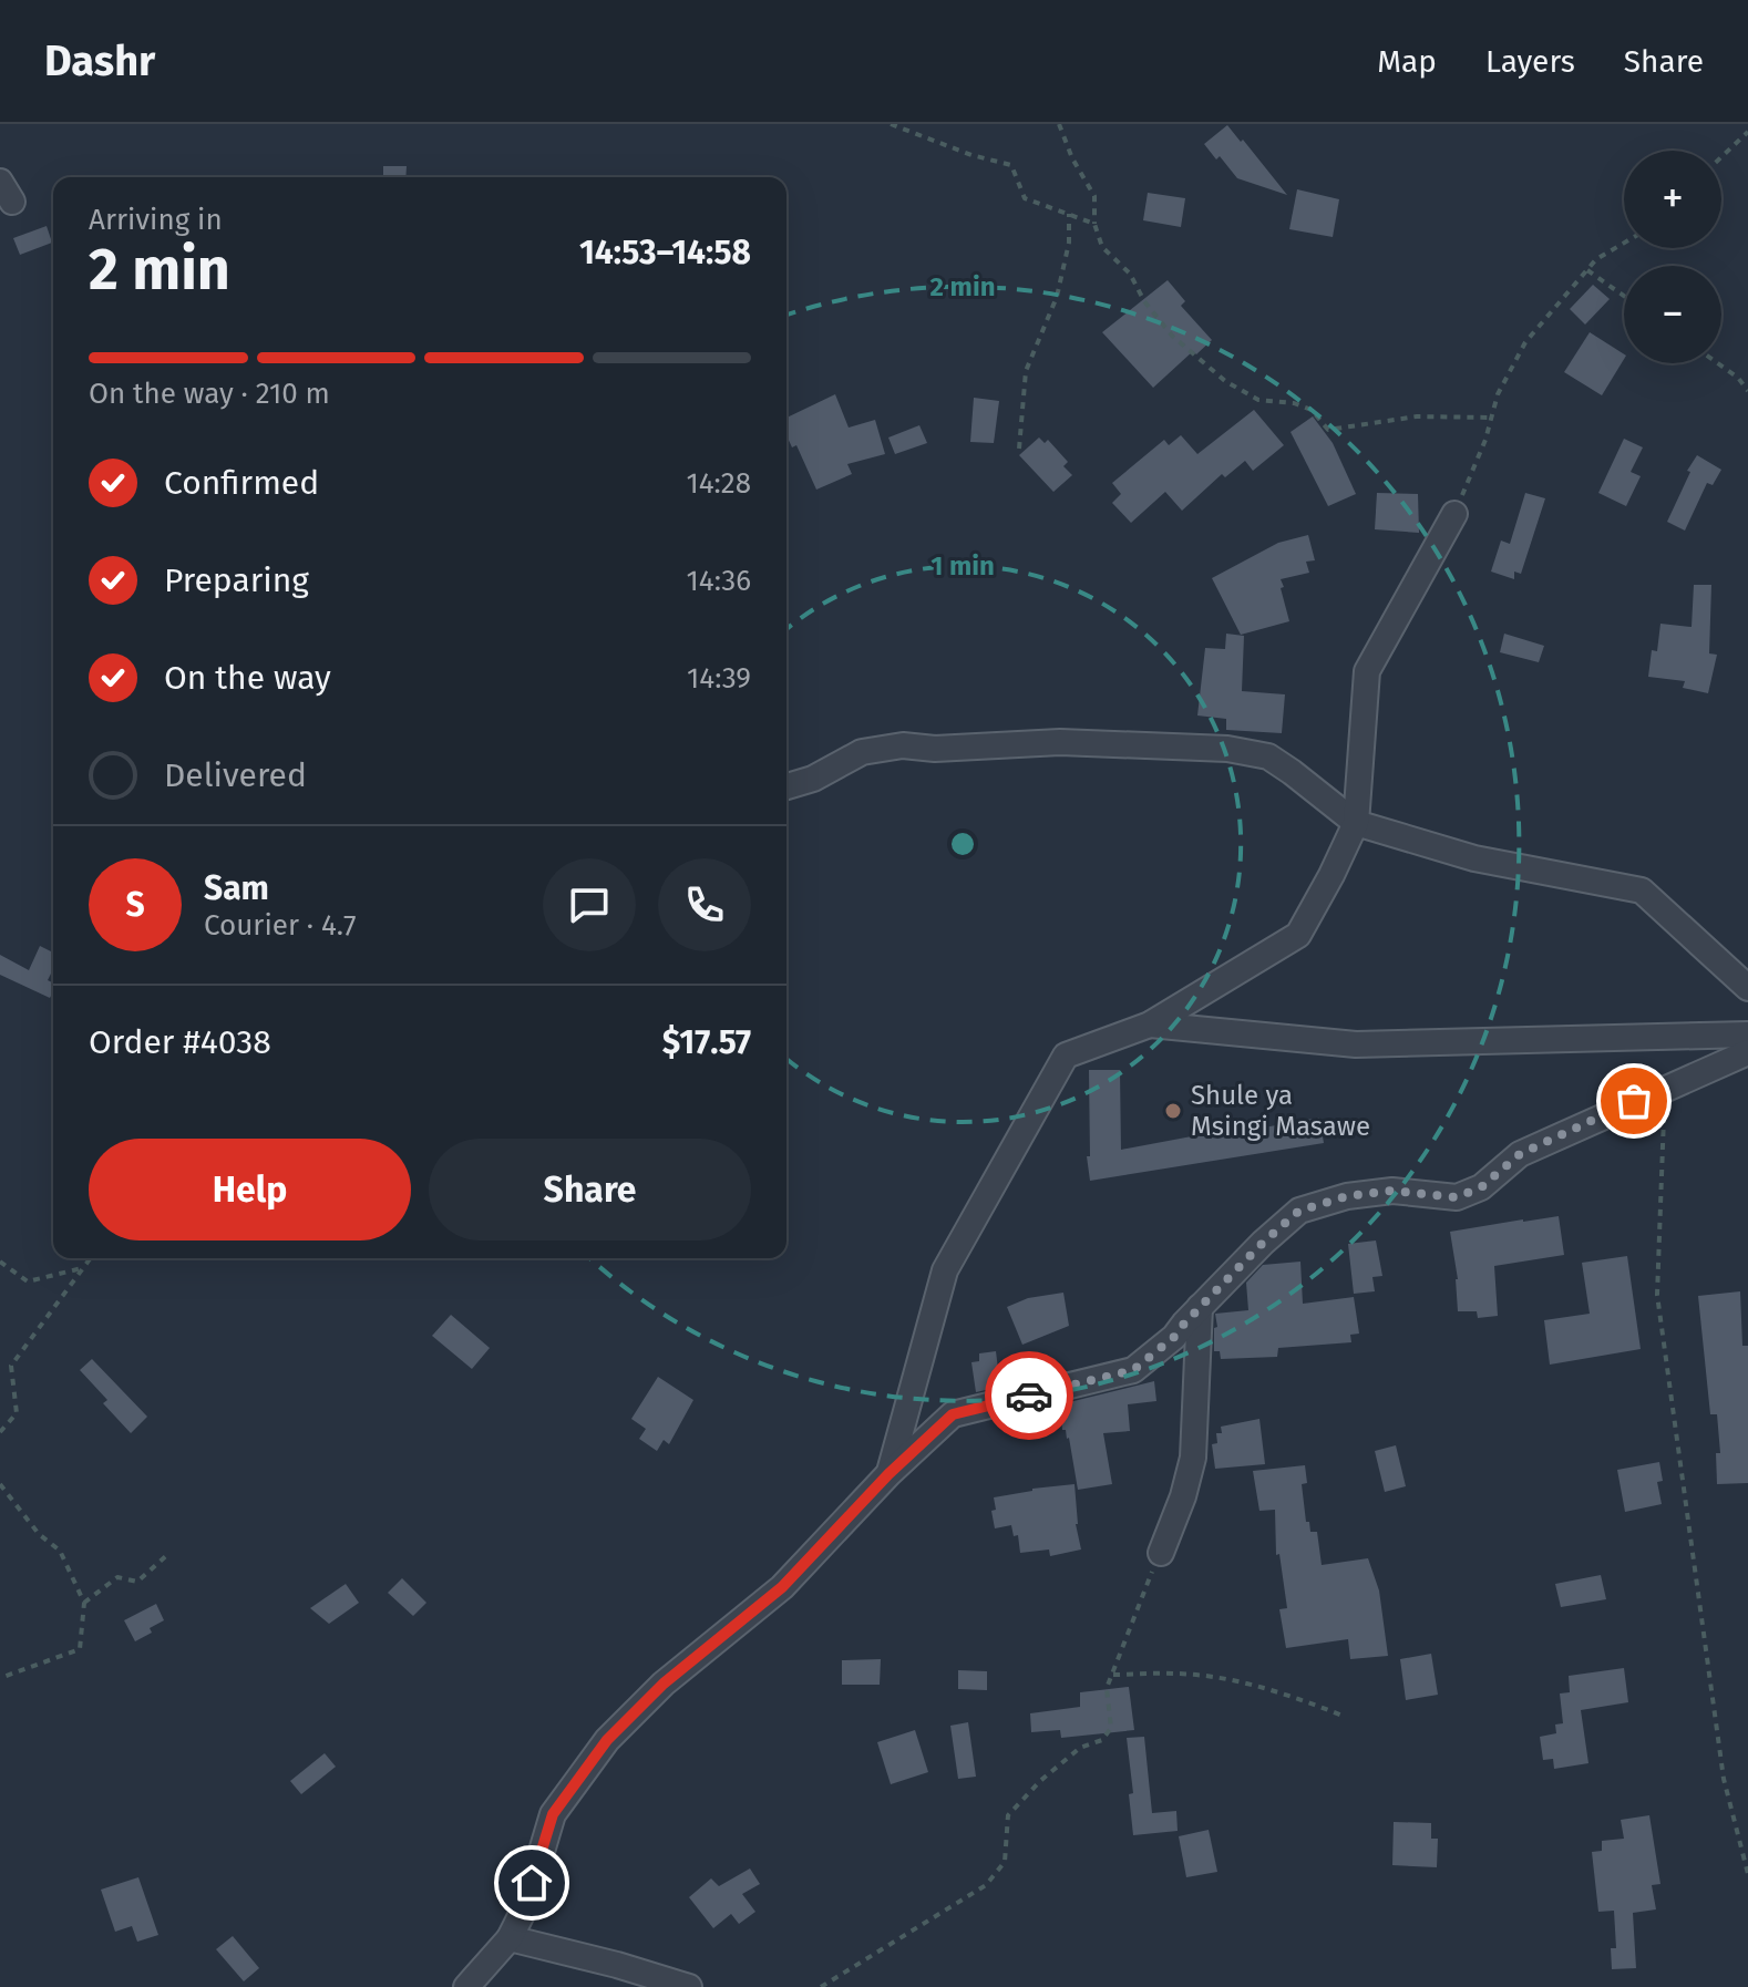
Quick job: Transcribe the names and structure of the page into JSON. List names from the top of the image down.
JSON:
{
  "places": ["Shule ya Msingi Masawe"],
  "page": {
    "header": "Dashr",
    "nav": ["Map", "Layers", "Share"],
    "map_buttons": ["+", "−"],
    "heading": ["2 min", "Arriving in", "14:53–14:58"],
    "panel": [
      "Sam",
      "Courier · 4.7",
      "Order #4038",
      "$17.57"
    ],
    "bar": "On the way · 210 m",
    "list": [
      ["Confirmed", "14:28"],
      ["Preparing", "14:36"],
      ["On the way", "14:39"],
      "Delivered"
    ],
    "round": "S",
    "buttons": ["Help", "Share"]
  },
  "rings": ["2 min", "1 min"]
}
